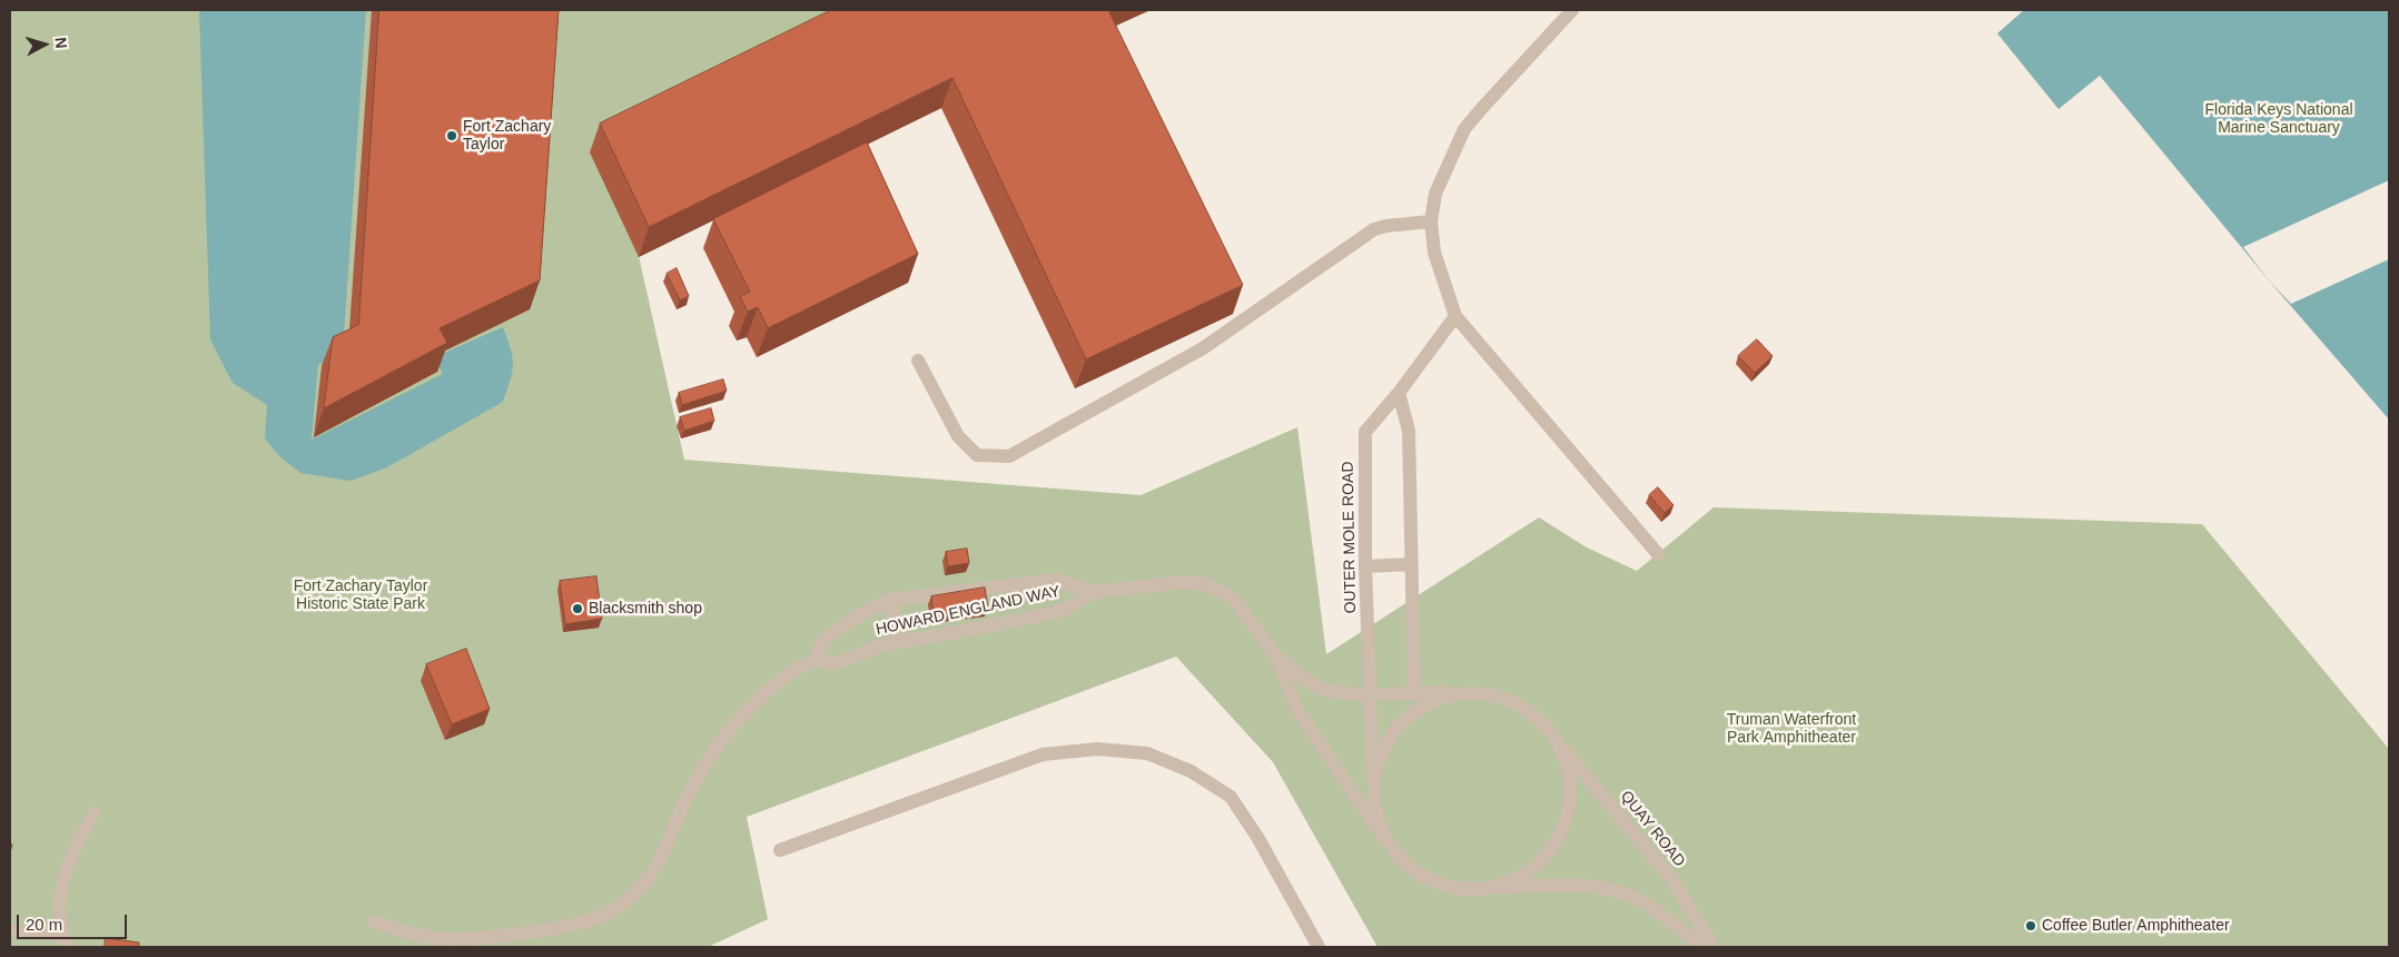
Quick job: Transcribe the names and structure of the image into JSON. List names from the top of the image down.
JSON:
{
  "streets": {
    "street": ["OUTER MOLE ROAD", "HOWARD ENGLAND WAY", "QUAY ROAD"]
  },
  "crossings": [
    ["OUTER MOLE ROAD", "QUAY ROAD"]
  ],
  "parks": ["Florida Keys National Marine Sanctuary", "Fort Zachary Taylor Historic State Park", "Truman Waterfront Park Amphitheater"],
  "places": ["Fort Zachary Taylor", "Blacksmith shop", "Coffee Butler Amphitheater"],
  "scale_bar": "20 m",
  "north": "right"
}
